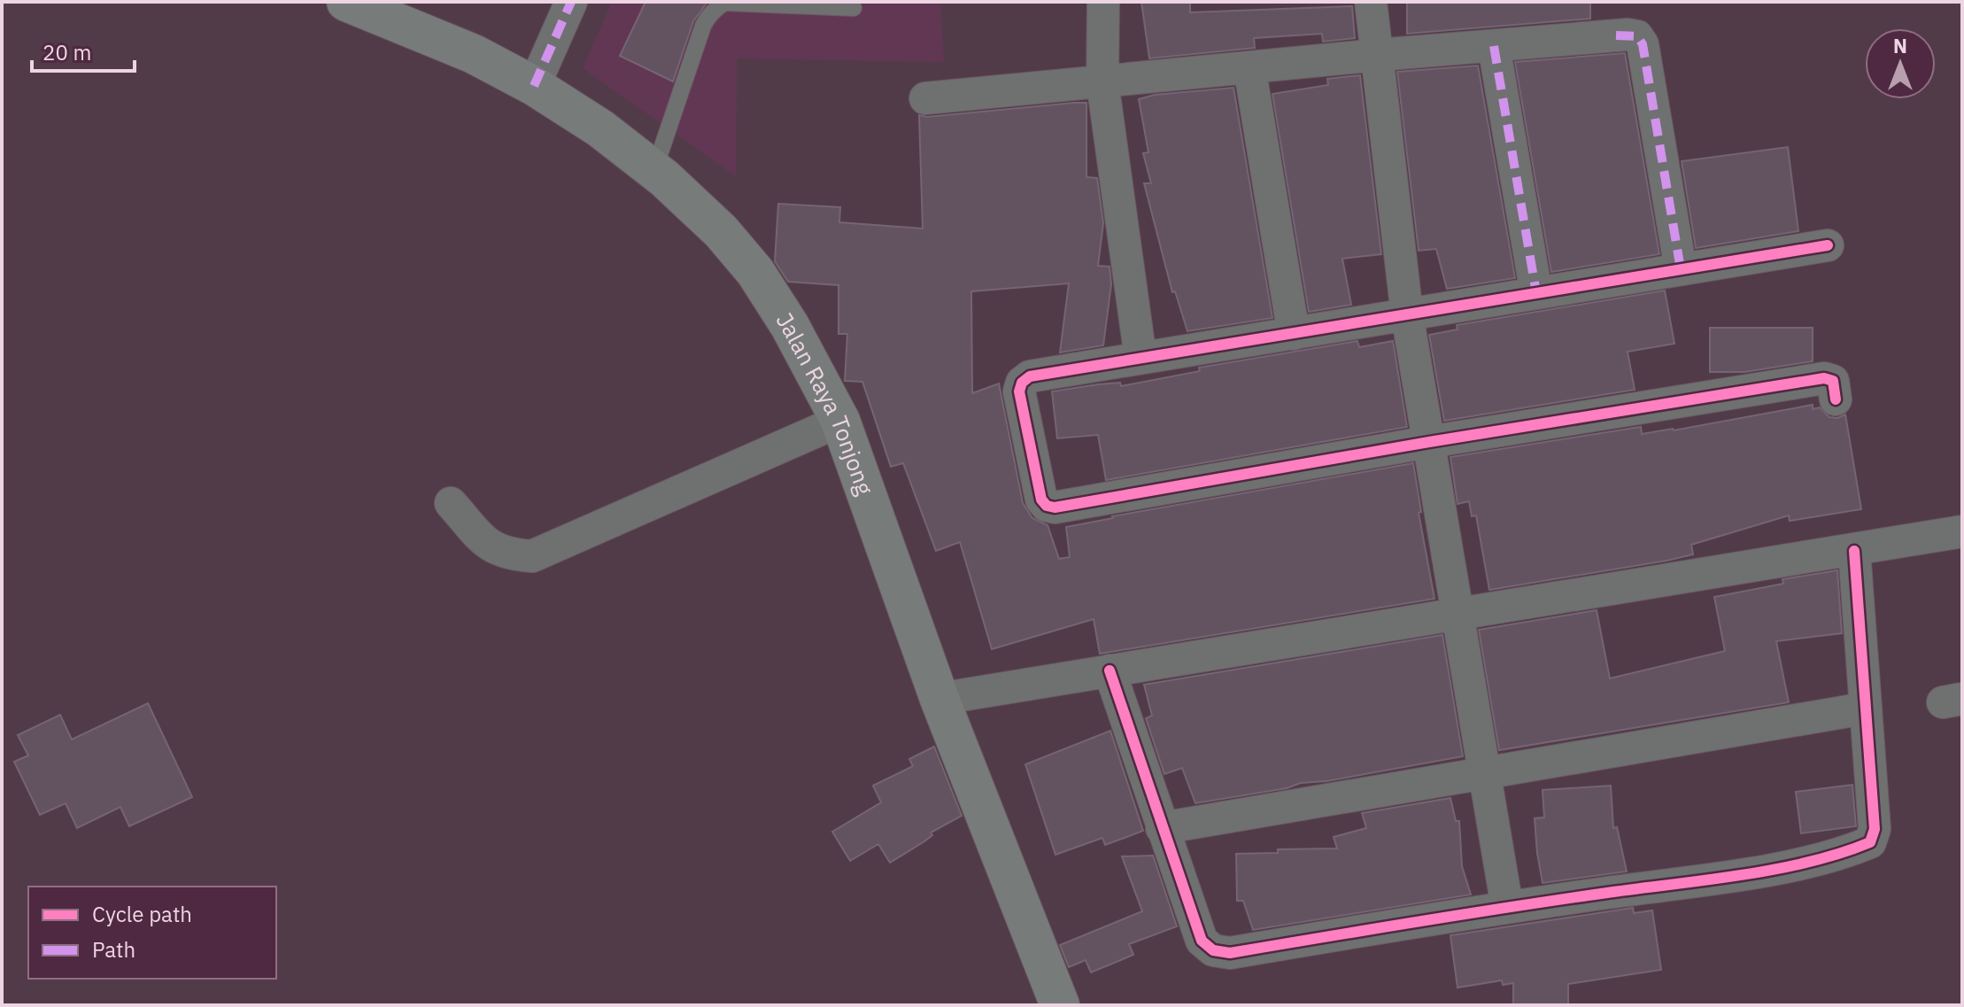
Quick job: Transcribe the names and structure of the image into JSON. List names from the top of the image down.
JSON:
{
  "streets": {
    "main road": ["Jalan Raya Tonjong"]
  },
  "legend": ["Cycle path", "Path"],
  "scale_bar": "20 m",
  "north": "top"
}
